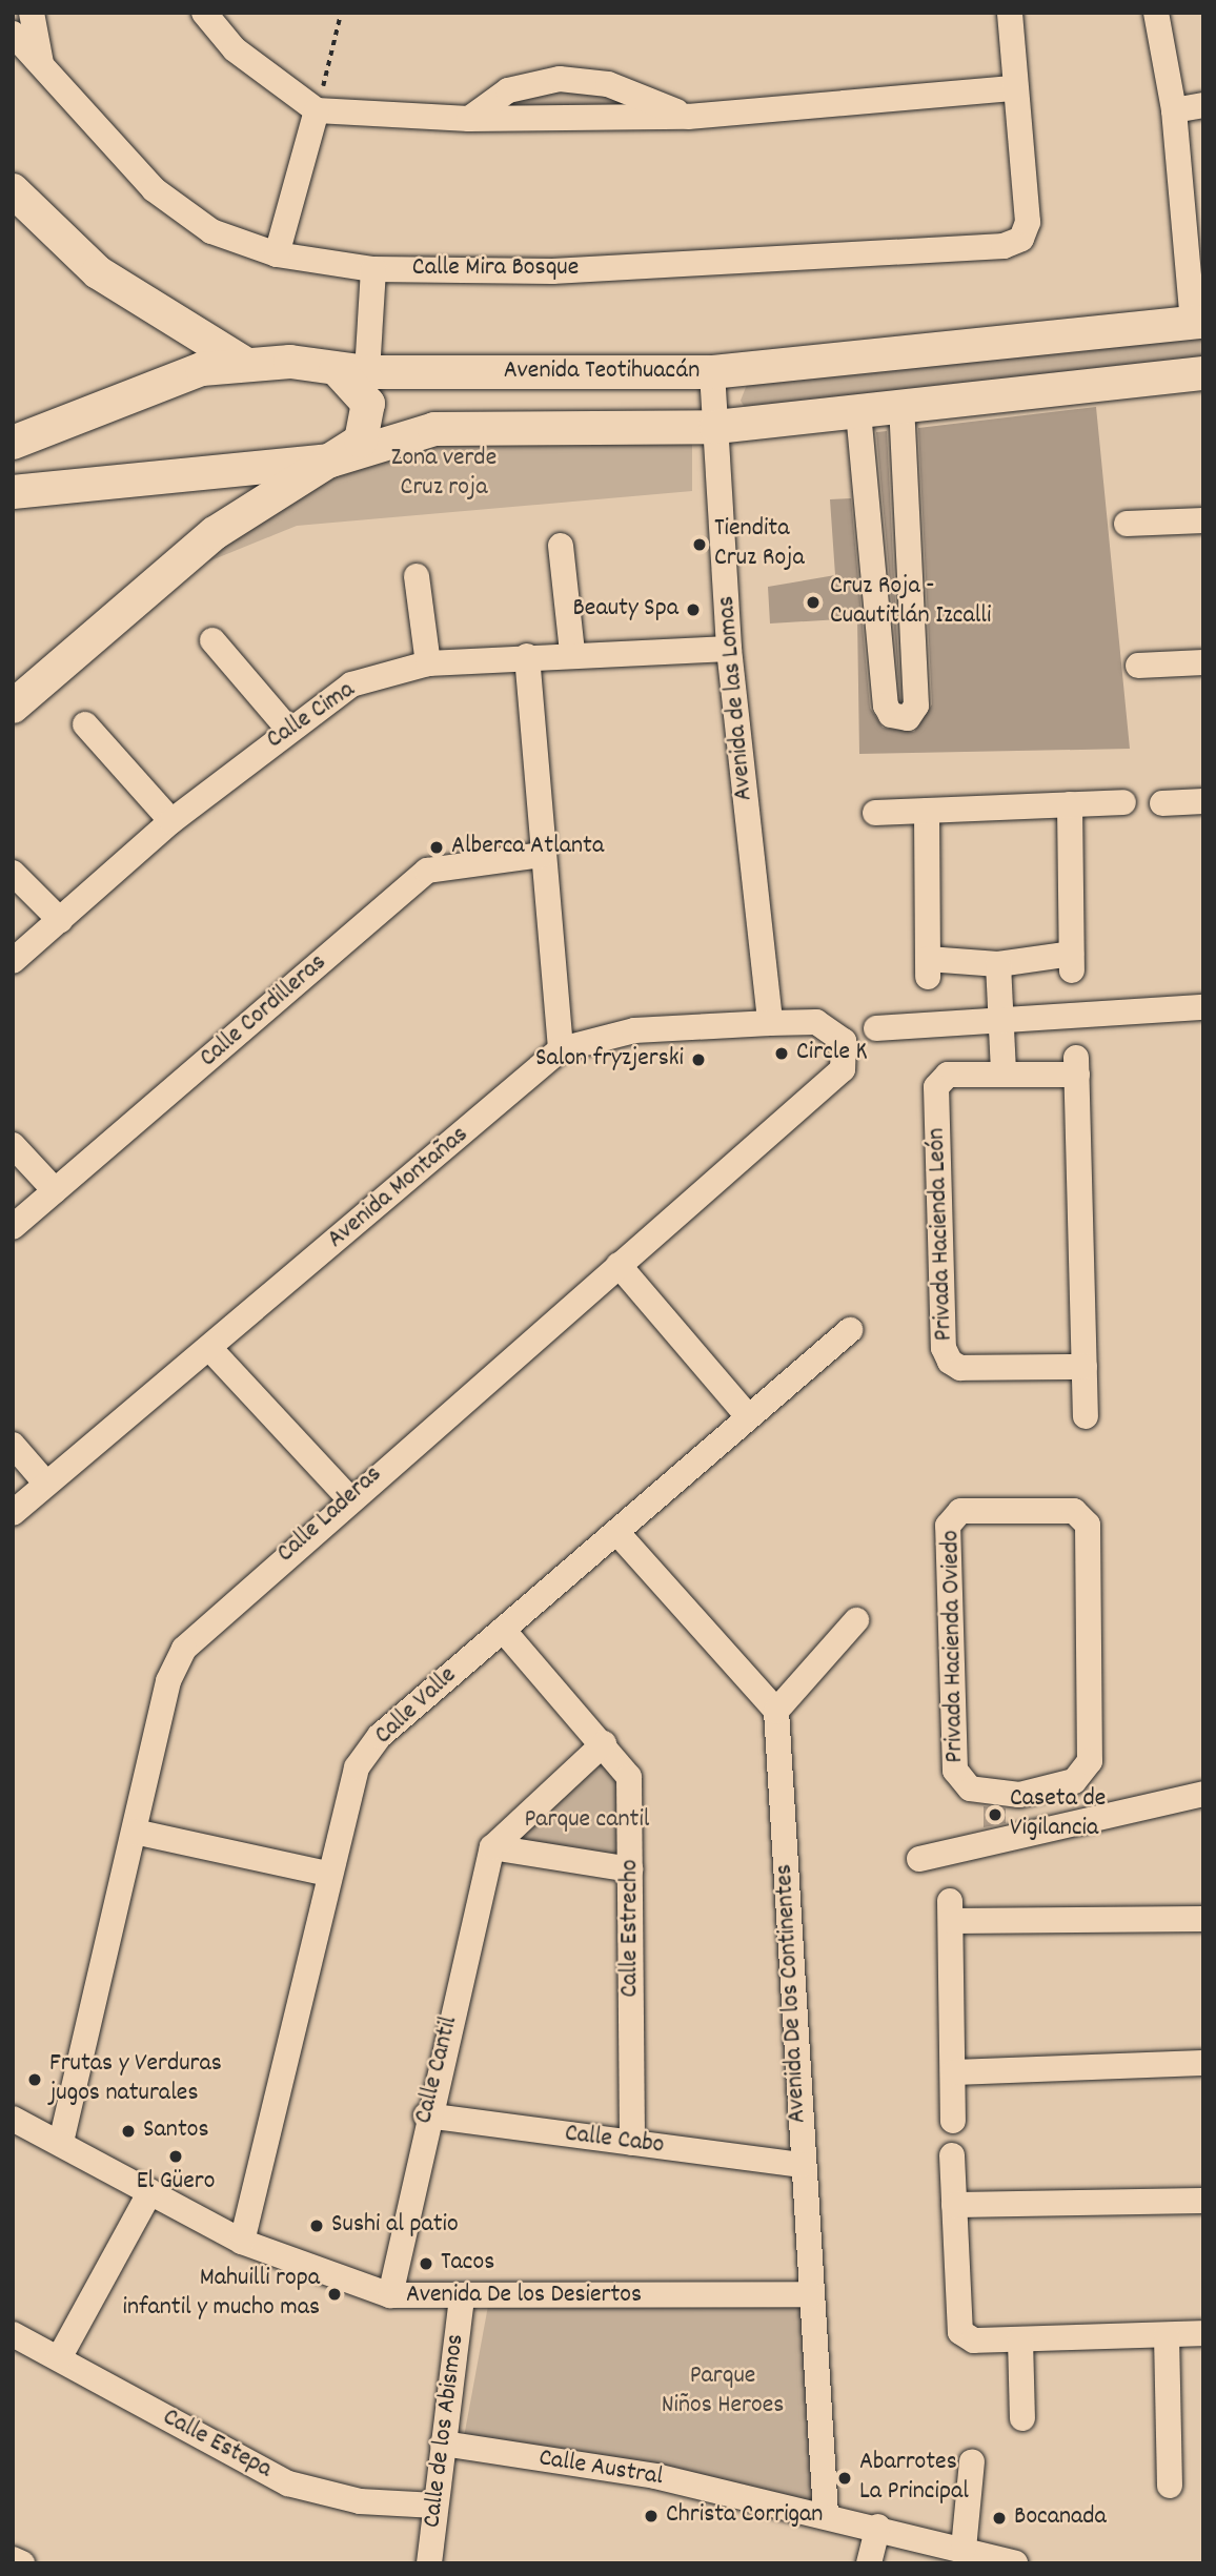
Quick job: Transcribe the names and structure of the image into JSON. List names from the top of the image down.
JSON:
{
  "streets": {
    "main road": ["Avenida Teotihuacán"],
    "street": [
      "Calle Mira Bosque",
      "Avenida de las Lomas",
      "Calle Cima",
      "Calle Cordilleras",
      "Avenida Montañas",
      "Privada Hacienda León",
      "Calle Laderas",
      "Privada Hacienda Oviedo",
      "Calle Valle",
      "Calle Estrecho",
      "Avenida De los Continentes",
      "Calle Cantil",
      "Calle Cabo",
      "Avenida De los Desiertos",
      "Calle de los Abismos",
      "Calle Estepa",
      "Calle Austral"
    ]
  },
  "crossings": [
    ["Avenida Teotihuacán", "Avenida de las Lomas"],
    ["Avenida de las Lomas", "Calle Cima"],
    ["Avenida de las Lomas", "Avenida Montañas"],
    ["Avenida Montañas", "Calle Laderas"],
    ["Calle Laderas", "Avenida De los Desiertos"],
    ["Calle Valle", "Calle Estrecho"],
    ["Calle Valle", "Avenida De los Desiertos"],
    ["Calle Estrecho", "Calle Cabo"],
    ["Avenida De los Continentes", "Calle Cabo"],
    ["Avenida De los Continentes", "Avenida De los Desiertos"],
    ["Avenida De los Continentes", "Calle Austral"],
    ["Calle Cantil", "Calle Cabo"],
    ["Calle Cantil", "Avenida De los Desiertos"],
    ["Avenida De los Desiertos", "Calle de los Abismos"],
    ["Calle de los Abismos", "Calle Estepa"],
    ["Calle de los Abismos", "Calle Austral"]
  ],
  "parks": ["Zona verde Cruz roja", "Parque cantil", "Parque Niños Heroes"],
  "places": [
    "Tiendita Cruz Roja",
    "Cruz Roja - Cuautitlán Izcalli",
    "Beauty Spa",
    "Alberca Atlanta",
    "Circle K",
    "Salon fryzjerski",
    "Caseta de Vigilancia",
    "Frutas y Verduras jugos naturales",
    "Santos",
    "El Güero",
    "Sushi al patio",
    "Tacos",
    "Mahuilli ropa infantil y mucho mas",
    "Abarrotes La Principal",
    "Christa Corrigan",
    "Bocanada"
  ]
}
